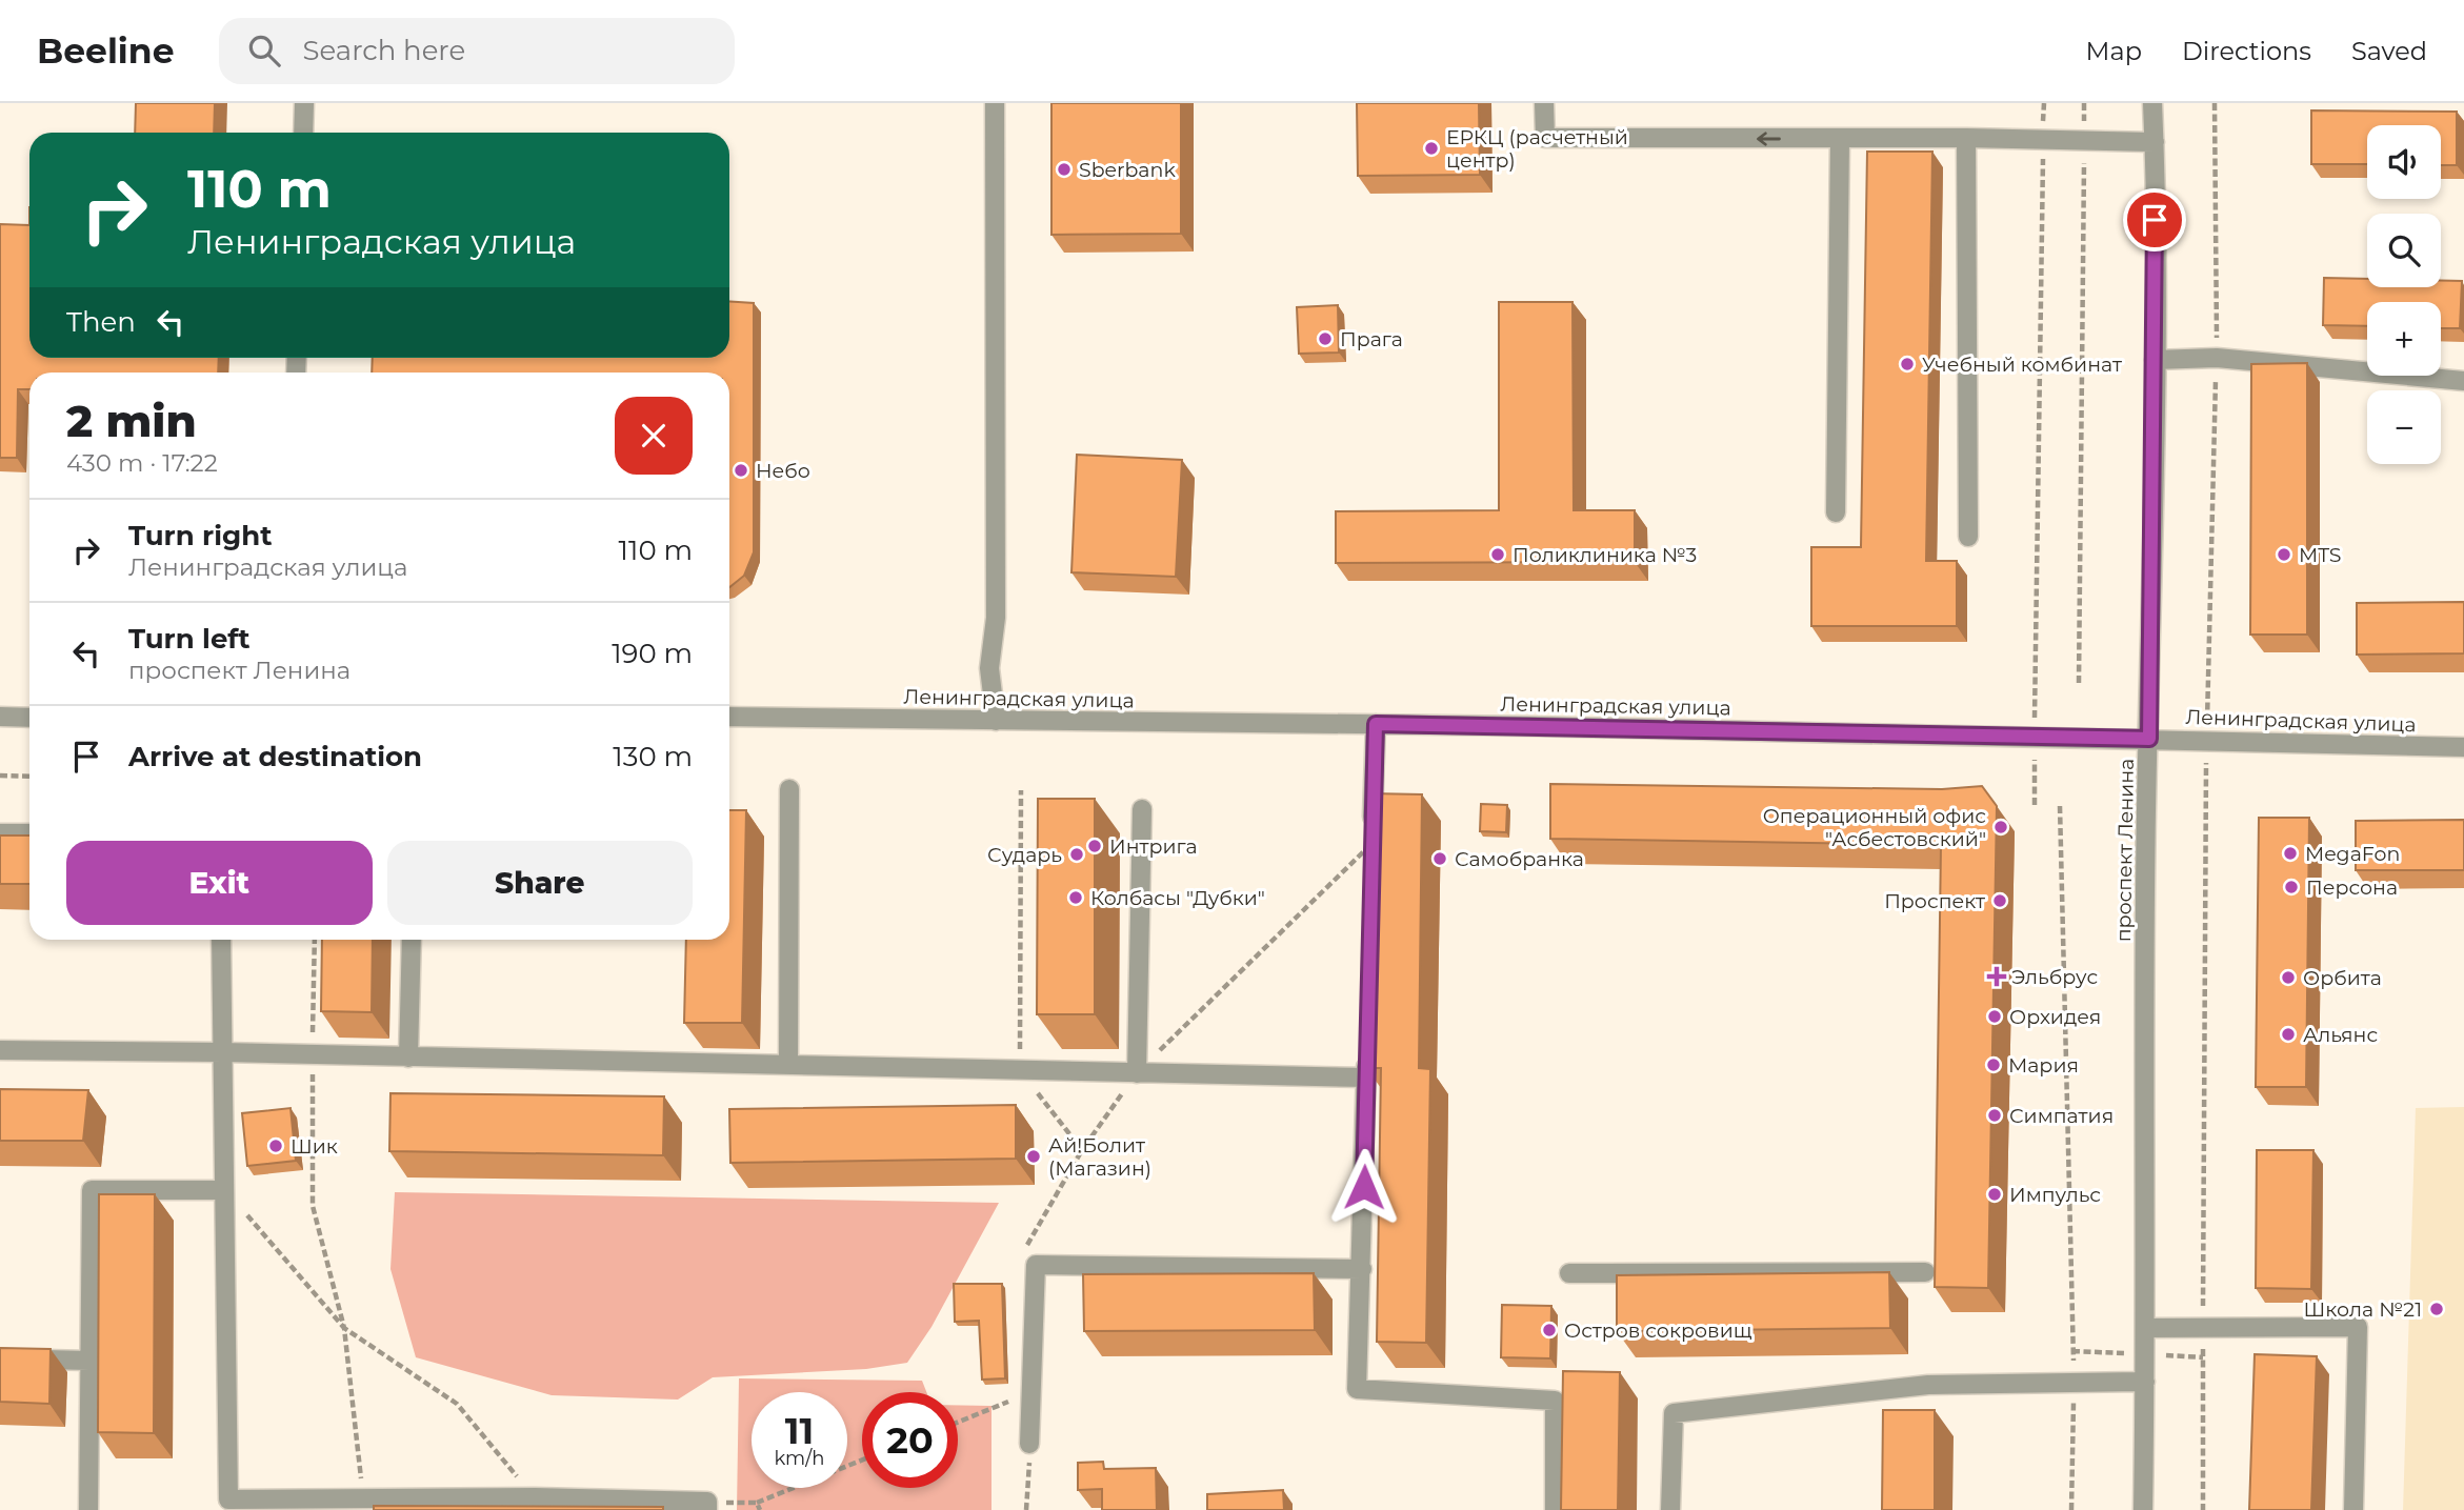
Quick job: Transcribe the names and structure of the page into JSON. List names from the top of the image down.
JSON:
{
  "streets": {
    "street": ["Ленинградская улица", "проспект Ленина"]
  },
  "crossings": [
    ["Ленинградская улица", "проспект Ленина"]
  ],
  "places": {
    "other": [
      "ЕРКЦ (расчетный центр)",
      "Sberbank",
      "Прага",
      "Учебный комбинат",
      "Небо",
      "Поликлиника №3",
      "MTS",
      "Операционный офис \"Асбестовский\"",
      "Интрига",
      "MegaFon",
      "Сударь",
      "Самобранка",
      "Персона",
      "Колбасы \"Дубки\"",
      "Проспект",
      "Орбита",
      "Орхидея",
      "Альянс",
      "Мария",
      "Симпатия",
      "Шик",
      "Ай!Болит (Магазин)",
      "Импульс",
      "Школа №21",
      "Остров сокровищ"
    ],
    "health": ["Эльбрус"]
  },
  "page": {
    "header": "Beeline",
    "search": "Search here",
    "nav": ["Map", "Directions", "Saved"],
    "map_buttons": ["+", "−"],
    "turn": ["110 m", "Ленинградская улица"],
    "then": "Then",
    "heading": ["2 min", "430 m · 17:22"],
    "list": [
      {
        "name": "Turn right",
        "note": "Ленинградская улица",
        "value": "110 m"
      },
      {
        "name": "Turn left",
        "note": "проспект Ленина",
        "value": "190 m"
      },
      {
        "name": "Arrive at destination",
        "value": "130 m"
      }
    ],
    "buttons": ["Exit", "Share"],
    "speed": "11 km/h",
    "limit": "20"
  }
}
